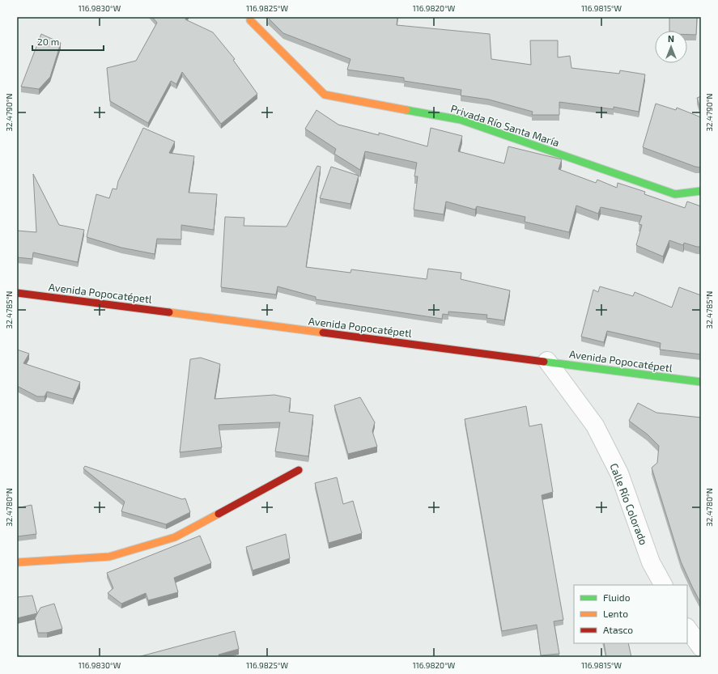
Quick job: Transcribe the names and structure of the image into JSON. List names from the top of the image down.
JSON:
{
  "streets": {
    "street": ["Privada Río Santa María", "Avenida Popocatépetl", "Calle Río Colorado"]
  },
  "crossings": [
    ["Avenida Popocatépetl", "Calle Río Colorado"]
  ],
  "legend": ["Fluido", "Lento", "Atasco"],
  "scale_bar": "20 m",
  "north": "top",
  "coordinates": [
    "116.9830°W",
    "116.9825°W",
    "116.9820°W",
    "116.9815°W",
    "32.4790°N",
    "32.4785°N",
    "32.4780°N"
  ]
}
